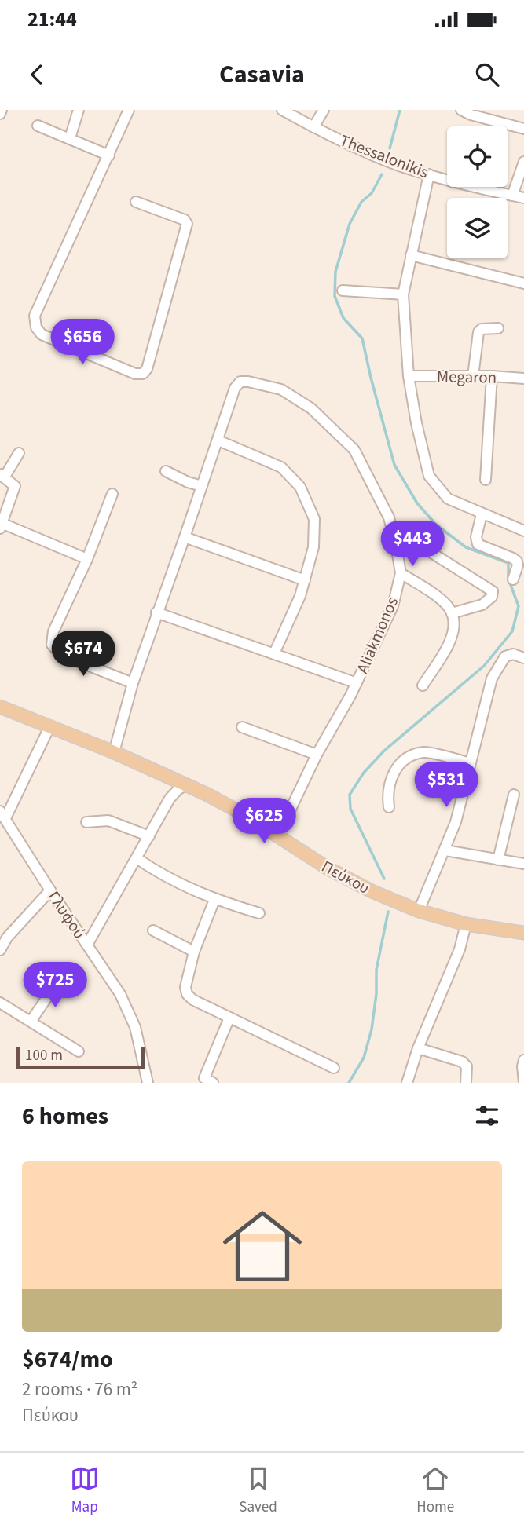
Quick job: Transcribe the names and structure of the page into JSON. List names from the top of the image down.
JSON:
{
  "streets": {
    "main road": ["Πεύκου"],
    "street": [
      "Thessalonikis",
      "Megaron",
      "Aliakmonos",
      "Γλυφού"
    ]
  },
  "crossings": [
    ["Aliakmonos", "Πεύκου"]
  ],
  "scale_bar": "100 m",
  "page": {
    "status": "21:44",
    "header": "Casavia",
    "price": [
      "$656",
      "$443",
      "$674",
      "$531",
      "$625",
      "$725"
    ],
    "scale": "100 m",
    "heading": "6 homes",
    "list": [
      {
        "name": "$674/mo",
        "note": "2 rooms · 76 m² · Πεύκου"
      }
    ],
    "tabs": ["Map", "Saved", "Home"]
  }
}
